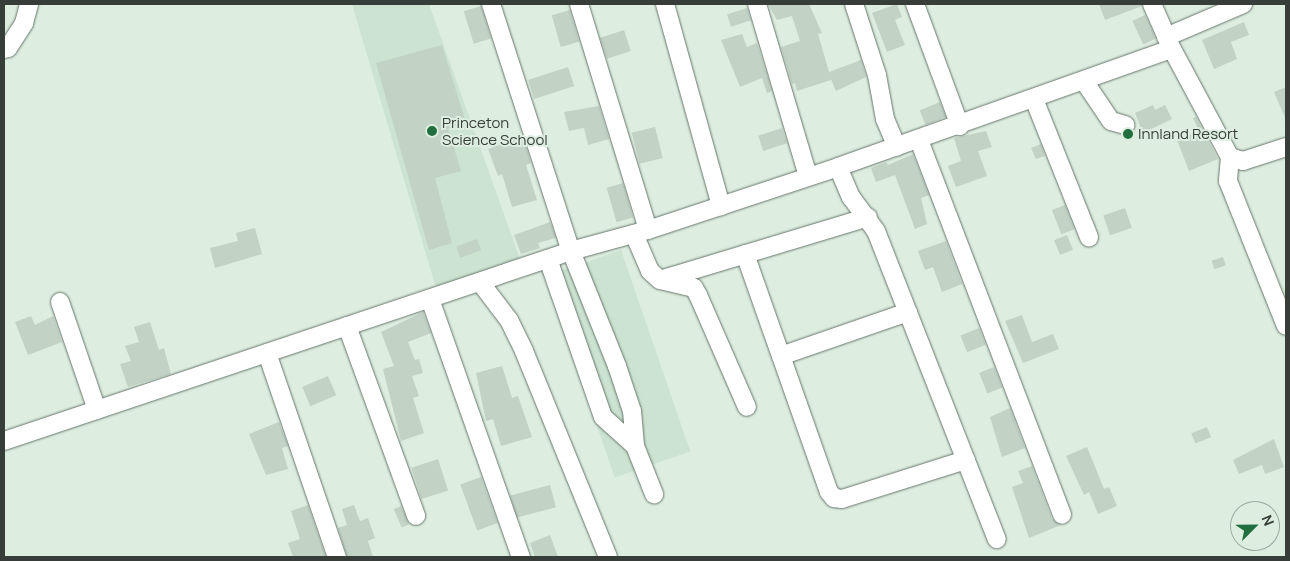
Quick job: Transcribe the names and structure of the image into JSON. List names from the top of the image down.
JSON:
{
  "places": ["Princeton Science School", "Innland Resort"],
  "north": "top right"
}
